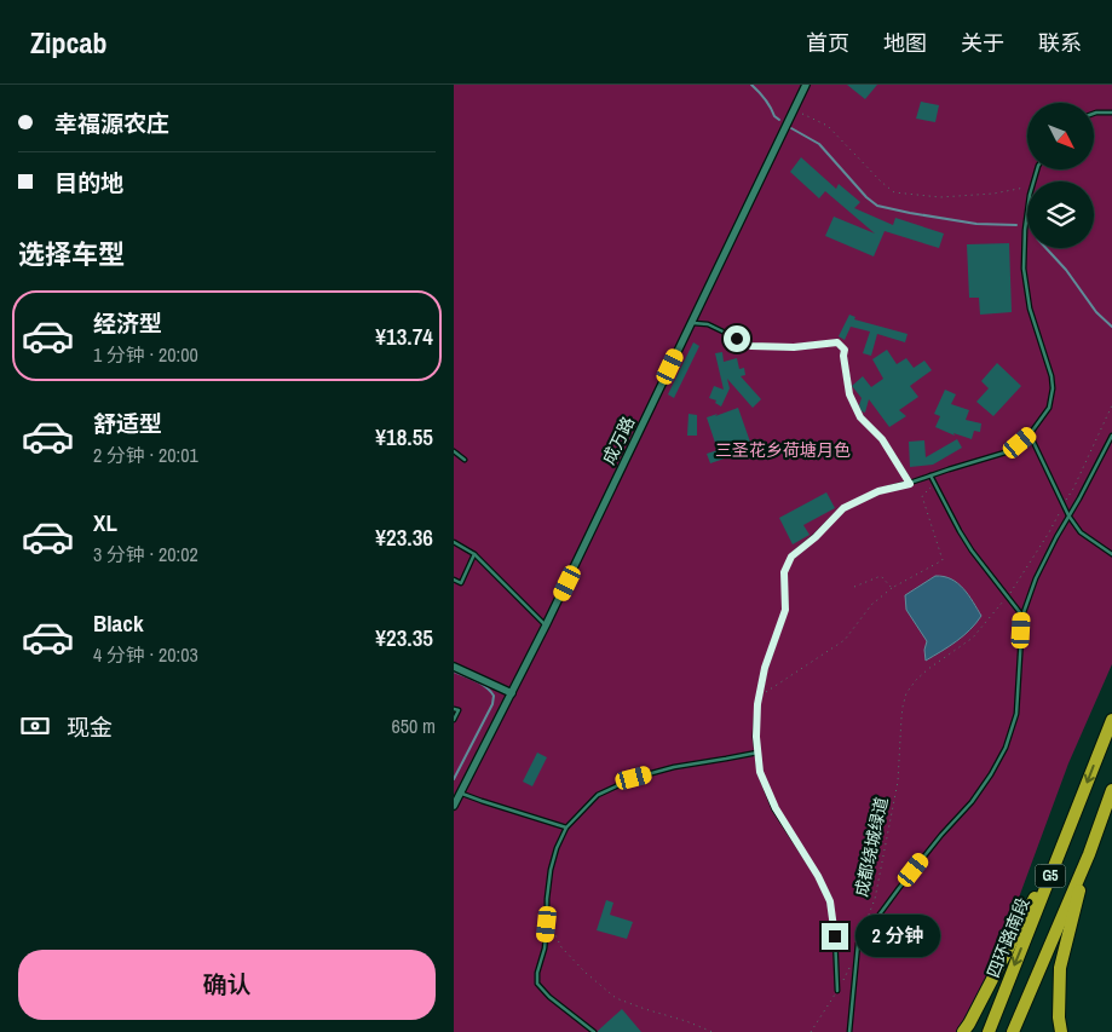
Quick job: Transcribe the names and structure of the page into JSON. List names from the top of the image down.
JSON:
{
  "streets": {
    "highway": ["G5", "四环路南段"],
    "street": ["成万路"],
    "path": ["成都绕城绿道"]
  },
  "parks": ["三圣花乡荷塘月色"],
  "north": "bottom right",
  "page": {
    "header": "Zipcab",
    "nav": [
      "首页",
      "地图",
      "关于",
      "联系"
    ],
    "banner": ["幸福源农庄", "目的地"],
    "heading": "选择车型",
    "list": [
      {
        "name": "经济型",
        "note": "1 分钟 · 20:00",
        "value": "¥13.74"
      },
      {
        "name": "舒适型",
        "note": "2 分钟 · 20:01",
        "value": "¥18.55"
      },
      {
        "name": "XL",
        "note": "3 分钟 · 20:02",
        "value": "¥23.36"
      },
      {
        "name": "Black",
        "note": "4 分钟 · 20:03",
        "value": "¥23.35"
      }
    ],
    "pay": ["现金", "650 m"],
    "bubble": "2 分钟",
    "buttons": "确认"
  }
}
